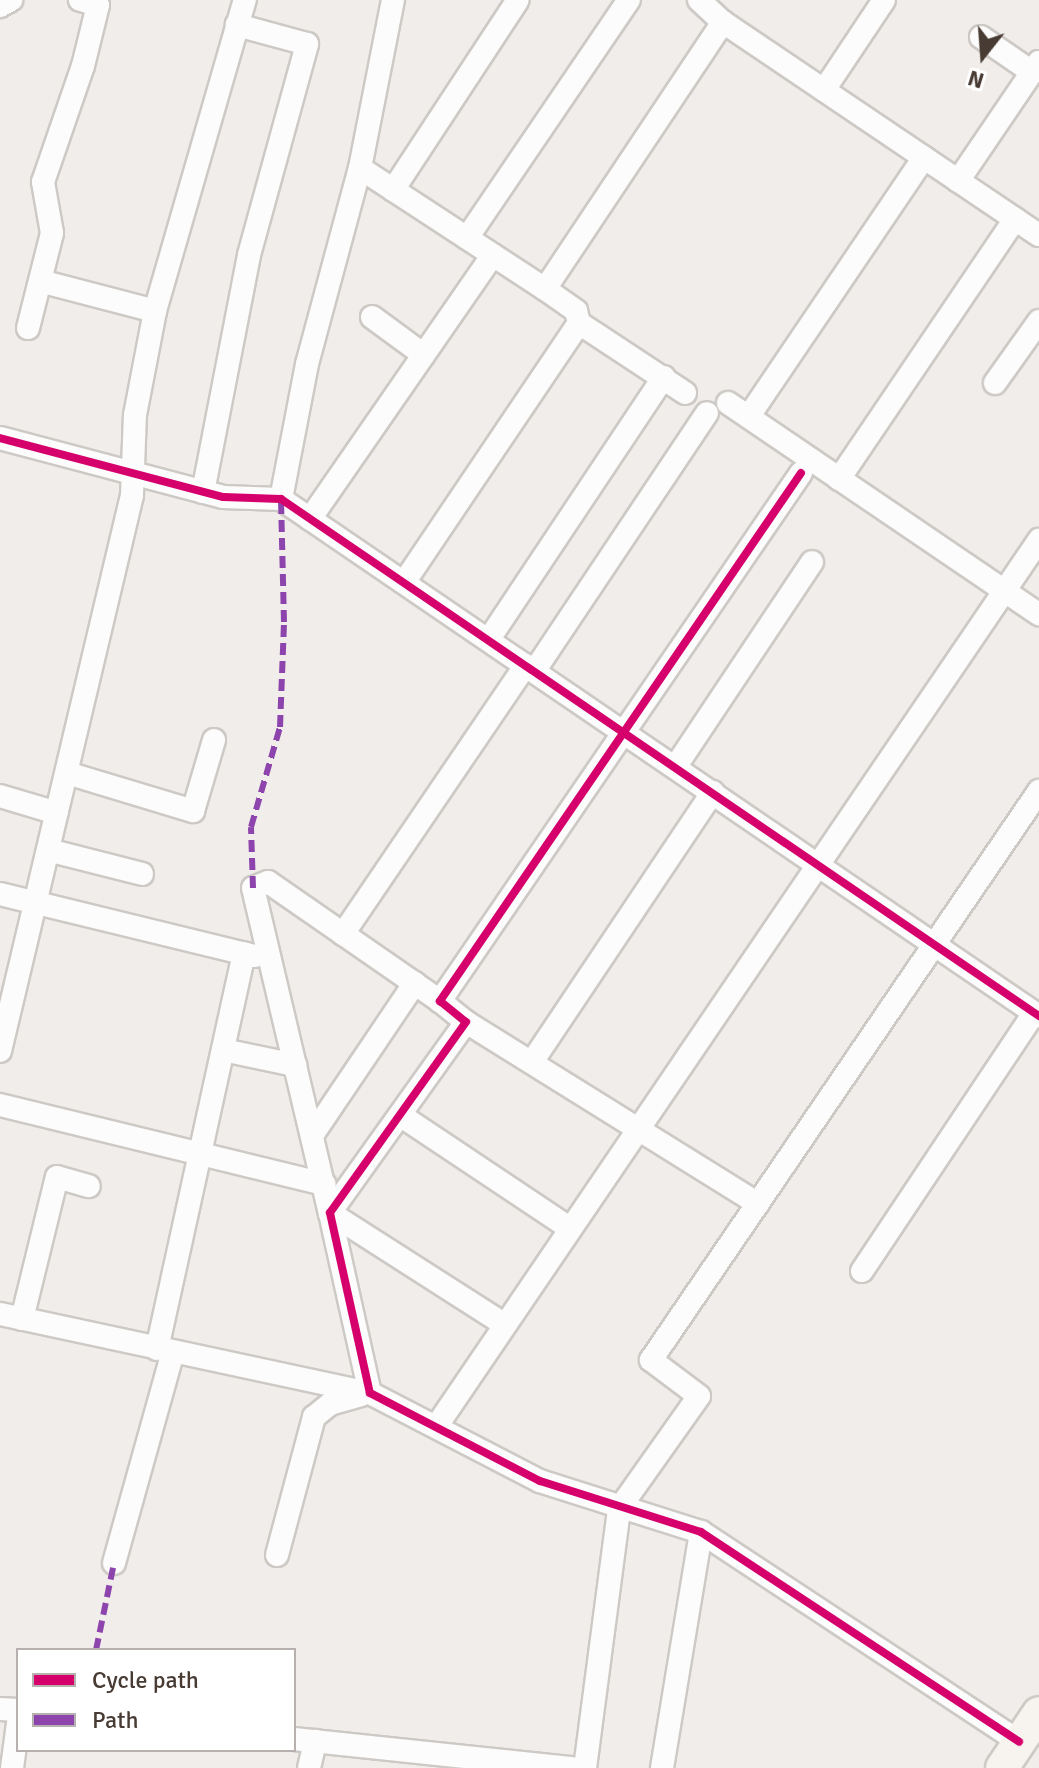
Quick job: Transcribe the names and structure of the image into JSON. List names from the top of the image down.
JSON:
{
  "legend": ["Cycle path", "Path"],
  "north": "bottom"
}
